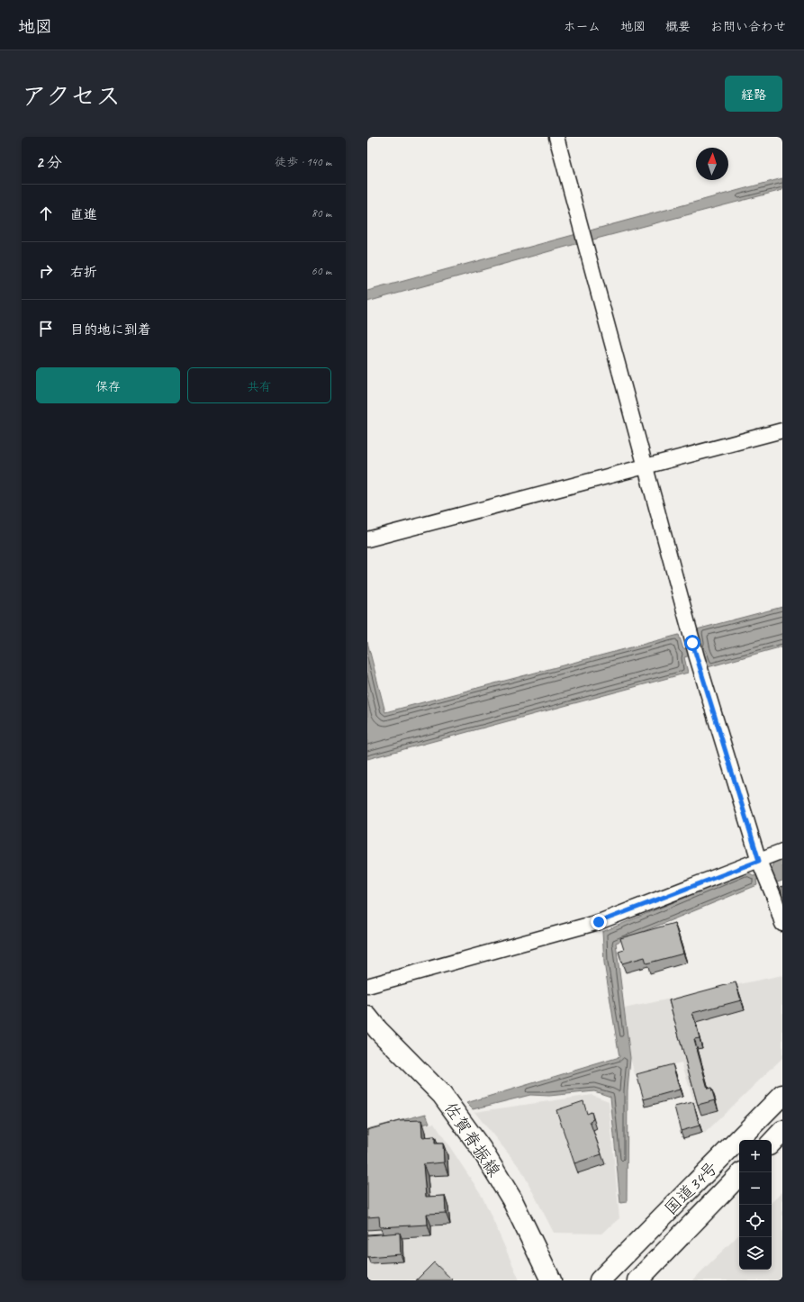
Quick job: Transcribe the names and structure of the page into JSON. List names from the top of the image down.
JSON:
{
  "streets": {
    "main road": ["佐賀脊振線", "国道34号"]
  },
  "north": "top",
  "page": {
    "header": "地図",
    "nav": [
      "ホーム",
      "地図",
      "概要",
      "お問い合わせ"
    ],
    "title": "アクセス",
    "buttons": [
      "経路",
      ["保存", "共有"]
    ],
    "heading": ["2 分", "徒歩 · 140 m"],
    "list": [
      ["直進", "80 m"],
      ["右折", "60 m"],
      "目的地に到着"
    ],
    "map_buttons": ["+", "−"]
  }
}
